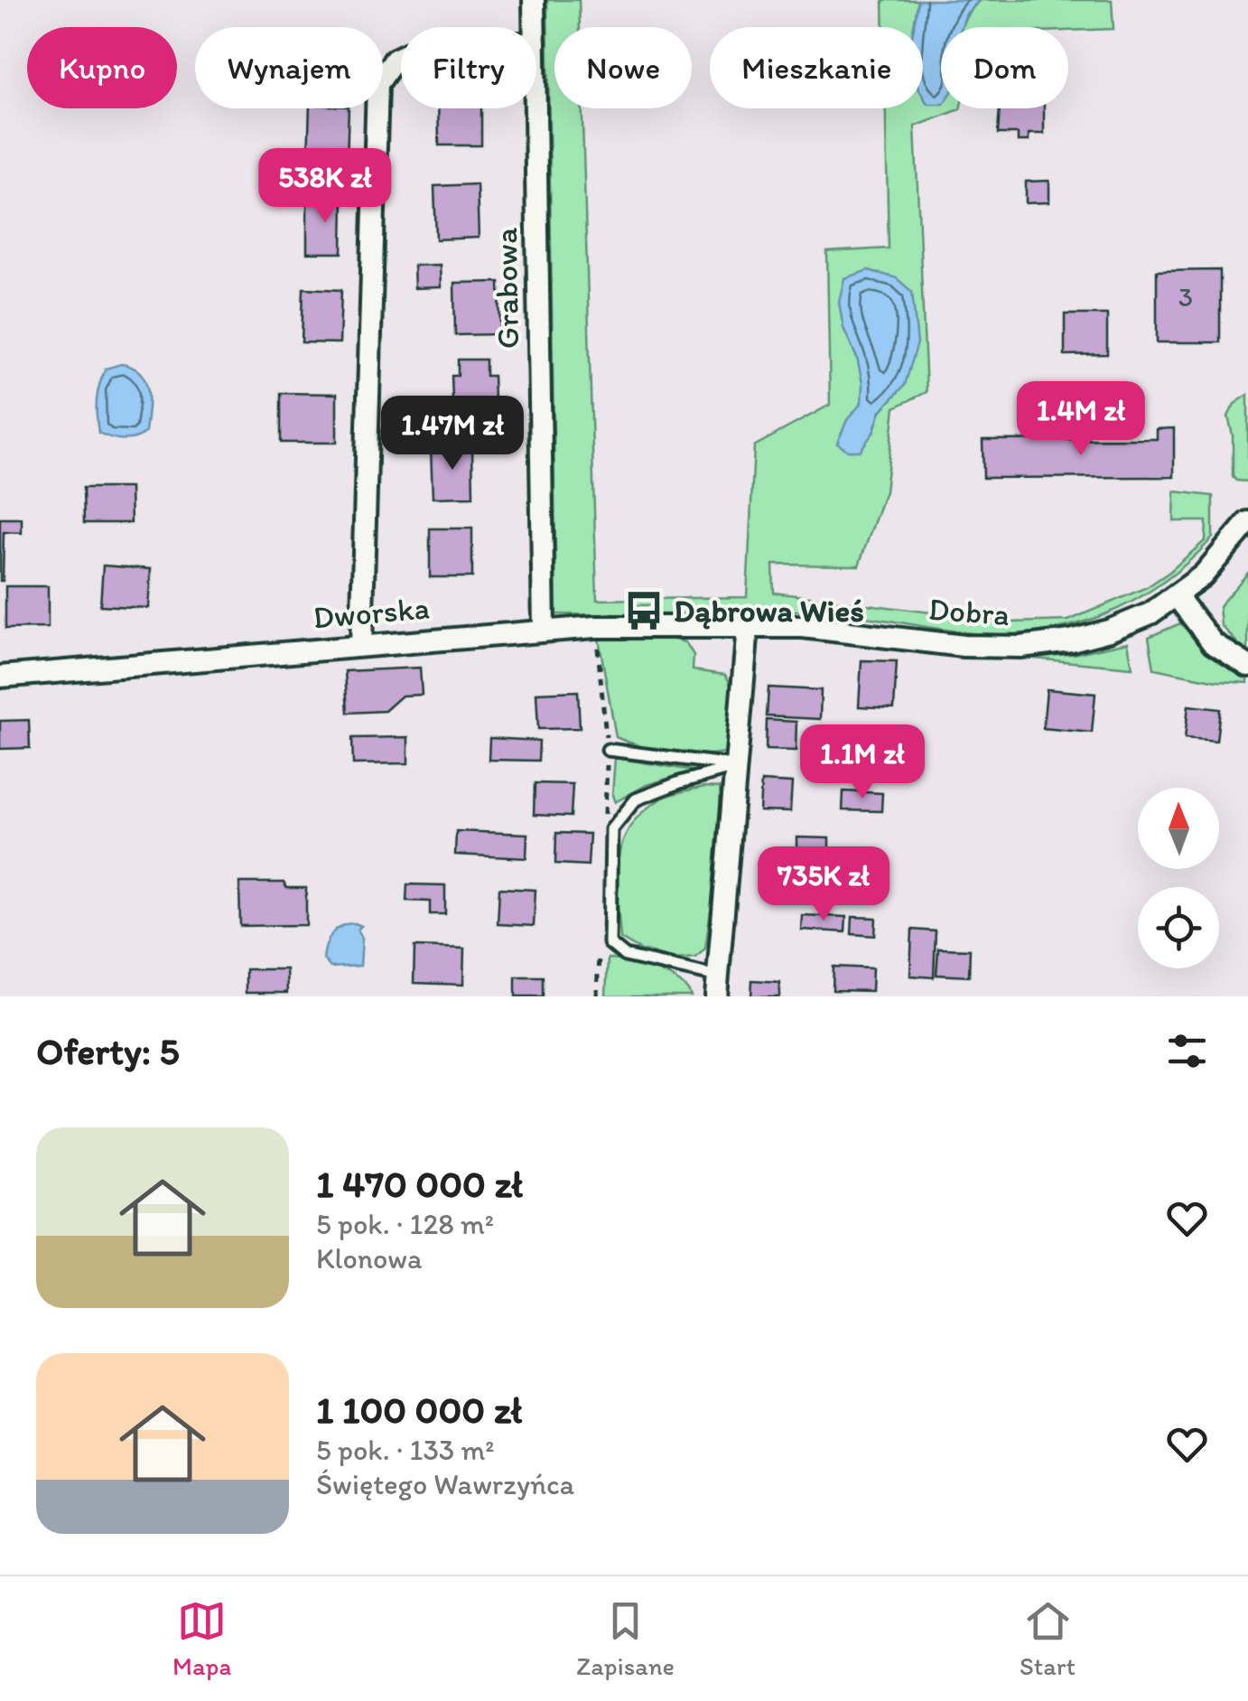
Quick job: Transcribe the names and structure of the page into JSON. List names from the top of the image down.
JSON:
{
  "streets": {
    "street": ["Grabowa", "Dobra", "Dworska"]
  },
  "crossings": [
    ["Grabowa", "Dworska"],
    ["Dobra", "Dworska"]
  ],
  "places": {
    "bus stop": ["Dąbrowa Wieś"]
  },
  "house_numbers": ["3"],
  "north": "top",
  "page": {
    "chip": [
      "Kupno",
      "Wynajem",
      "Filtry",
      "Nowe",
      "Mieszkanie",
      "Dom"
    ],
    "price": [
      "538K zł",
      "1.4M zł",
      "1.47M zł",
      "1.1M zł",
      "735K zł"
    ],
    "heading": "Oferty: 5",
    "list": [
      {
        "name": "1 470 000 zł",
        "note": "5 pok. · 128 m² · Klonowa"
      },
      {
        "name": "1 100 000 zł",
        "note": "5 pok. · 133 m² · Świętego Wawrzyńca"
      }
    ],
    "tabs": ["Mapa", "Zapisane", "Start"]
  }
}
